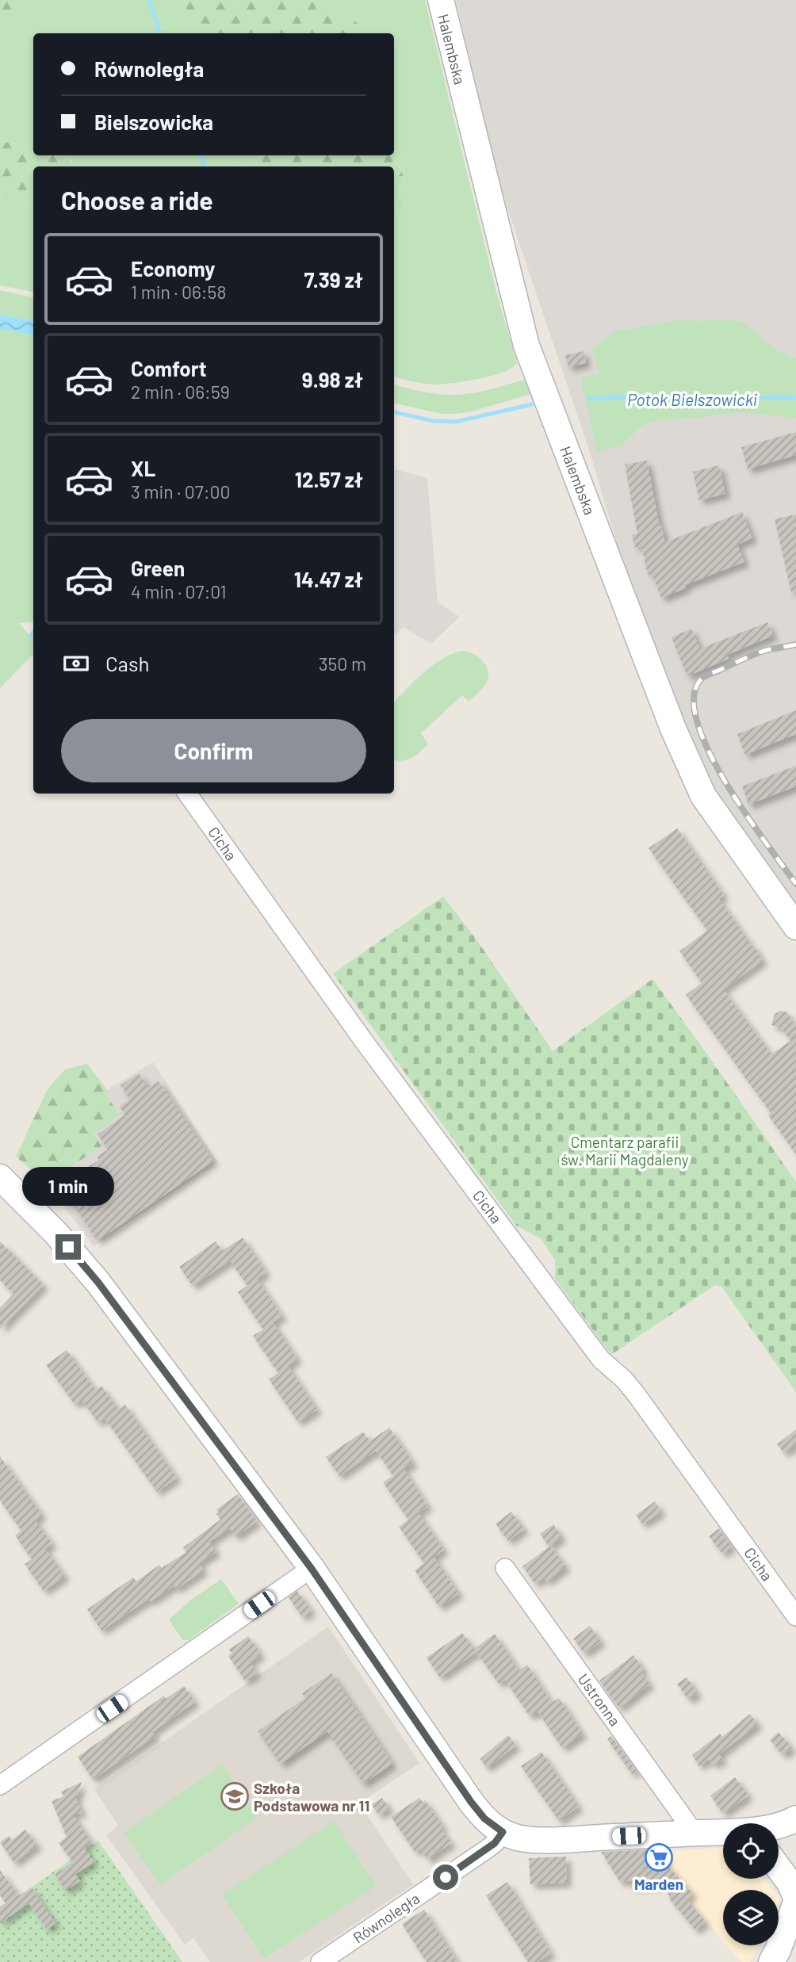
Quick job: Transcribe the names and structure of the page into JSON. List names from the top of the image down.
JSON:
{
  "streets": {
    "street": [
      "Halembska",
      "Cicha",
      "Ustronna",
      "Równoległa"
    ]
  },
  "water": ["Potok Bielszowicki"],
  "parks": ["Cmentarz parafii św. Marii Magdaleny"],
  "places": {
    "school or university": ["Szkoła Podstawowa nr 11"],
    "supermarket": ["Marden"]
  },
  "page": {
    "banner": ["Równoległa", "Bielszowicka"],
    "heading": "Choose a ride",
    "list": [
      {
        "name": "Economy",
        "note": "1 min · 06:58",
        "value": "7.39 zł"
      },
      {
        "name": "Comfort",
        "note": "2 min · 06:59",
        "value": "9.98 zł"
      },
      {
        "name": "XL",
        "note": "3 min · 07:00",
        "value": "12.57 zł"
      },
      {
        "name": "Green",
        "note": "4 min · 07:01",
        "value": "14.47 zł"
      }
    ],
    "pay": ["Cash", "350 m"],
    "buttons": "Confirm",
    "bubble": "1 min"
  }
}
